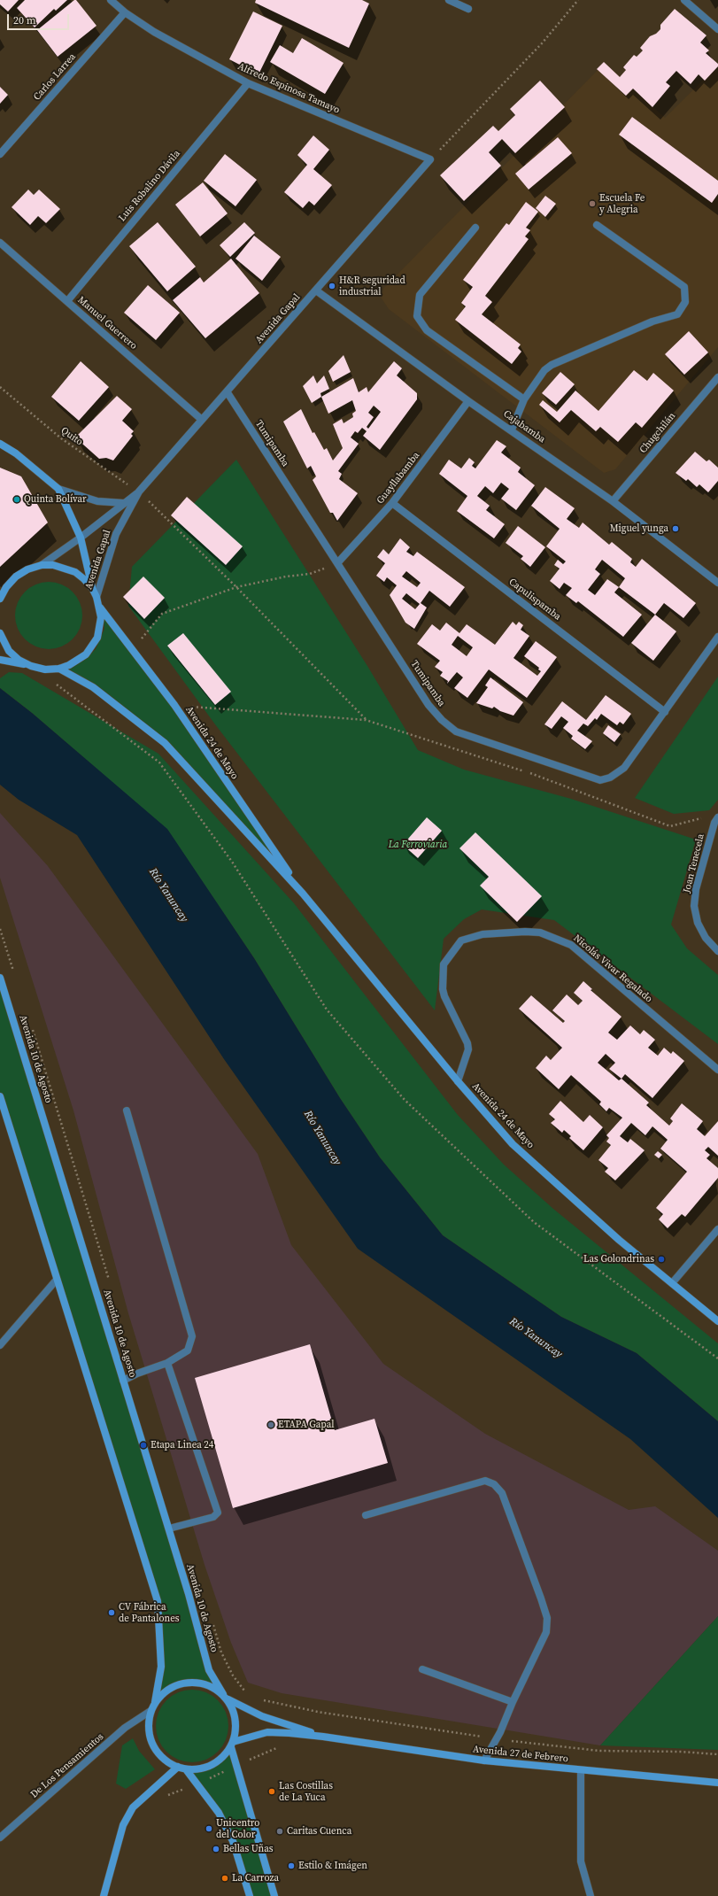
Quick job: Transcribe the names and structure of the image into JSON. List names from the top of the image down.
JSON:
{
  "streets": {
    "main road": ["Avenida 24 de Mayo", "Avenida 10 de Agosto", "Avenida 27 de Febrero"],
    "street": [
      "Carlos Larrea",
      "Alfredo Espinosa Tamayo",
      "Luis Robalino Dávila",
      "Avenida Gapal",
      "Manuel Guerrero",
      "Cajabamba",
      "Chugchilán",
      "Tumipamba",
      "Guayllabamba",
      "Capulispamba",
      "Joan Tenecela",
      "Nicolás Vivar Regalado",
      "De Los Pensamientos"
    ],
    "path": ["Quito"]
  },
  "crossings": [
    ["Carlos Larrea", "Alfredo Espinosa Tamayo"],
    ["Alfredo Espinosa Tamayo", "Luis Robalino Dávila"],
    ["Alfredo Espinosa Tamayo", "Avenida Gapal"],
    ["Luis Robalino Dávila", "Manuel Guerrero"],
    ["Avenida Gapal", "Manuel Guerrero"],
    ["Avenida Gapal", "Cajabamba"],
    ["Avenida Gapal", "Quito"],
    ["Avenida Gapal", "Tumipamba"],
    ["Cajabamba", "Chugchilán"],
    ["Cajabamba", "Guayllabamba"],
    ["Tumipamba", "Guayllabamba"],
    ["Tumipamba", "Capulispamba"],
    ["Guayllabamba", "Capulispamba"],
    ["Avenida 24 de Mayo", "Nicolás Vivar Regalado"],
    ["Avenida 10 de Agosto", "Avenida 27 de Febrero"],
    ["Avenida 10 de Agosto", "De Los Pensamientos"],
    ["Avenida 27 de Febrero", "De Los Pensamientos"]
  ],
  "water": ["Río Yanuncay"],
  "parks": ["La Ferroviaria"],
  "places": [
    "Escuela Fe y Alegria",
    "H&R seguridad industrial",
    "Quinta Bolívar",
    "Miguel yunga",
    "Las Golondrinas",
    "ETAPA Gapal",
    "Etapa Linea 24",
    "CV Fábrica de Pantalones",
    "Las Costillas de La Yuca",
    "Unicentro del Color",
    "Caritas Cuenca",
    "Bellas Uñas",
    "Estilo & Imágen",
    "La Carroza"
  ],
  "scale_bar": "20 m"
}
